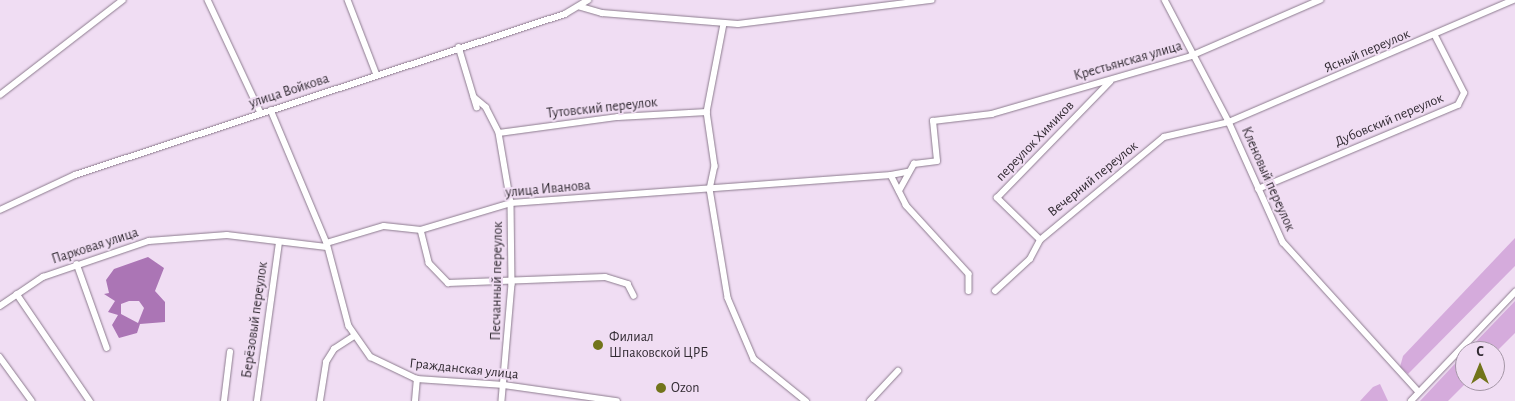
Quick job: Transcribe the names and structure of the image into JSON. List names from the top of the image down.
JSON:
{
  "streets": {
    "street": [
      "Ясный переулок",
      "Крестьянская улица",
      "улица Войкова",
      "Тутовский переулок",
      "Дубовский переулок",
      "переулок Химиков",
      "Вечерний переулок",
      "Кленовый переулок",
      "улица Иванова",
      "Парковая улица",
      "Песчанный переулок",
      "Берёзовый переулок",
      "Гражданская улица"
    ]
  },
  "crossings": [
    ["Ясный переулок", "Дубовский переулок"],
    ["Ясный переулок", "Вечерний переулок"],
    ["Ясный переулок", "Кленовый переулок"],
    ["Крестьянская улица", "переулок Химиков"],
    ["Крестьянская улица", "Кленовый переулок"],
    ["Крестьянская улица", "улица Иванова"],
    ["улица Войкова", "Гражданская улица"],
    ["Тутовский переулок", "Песчанный переулок"],
    ["Дубовский переулок", "Кленовый переулок"],
    ["переулок Химиков", "Вечерний переулок"],
    ["Вечерний переулок", "Кленовый переулок"],
    ["улица Иванова", "Парковая улица"],
    ["улица Иванова", "Песчанный переулок"],
    ["улица Иванова", "Гражданская улица"],
    ["Парковая улица", "Берёзовый переулок"],
    ["Парковая улица", "Гражданская улица"],
    ["Песчанный переулок", "Гражданская улица"]
  ],
  "places": ["Филиал Шпаковской ЦРБ", "Ozon"],
  "north": "top"
}
